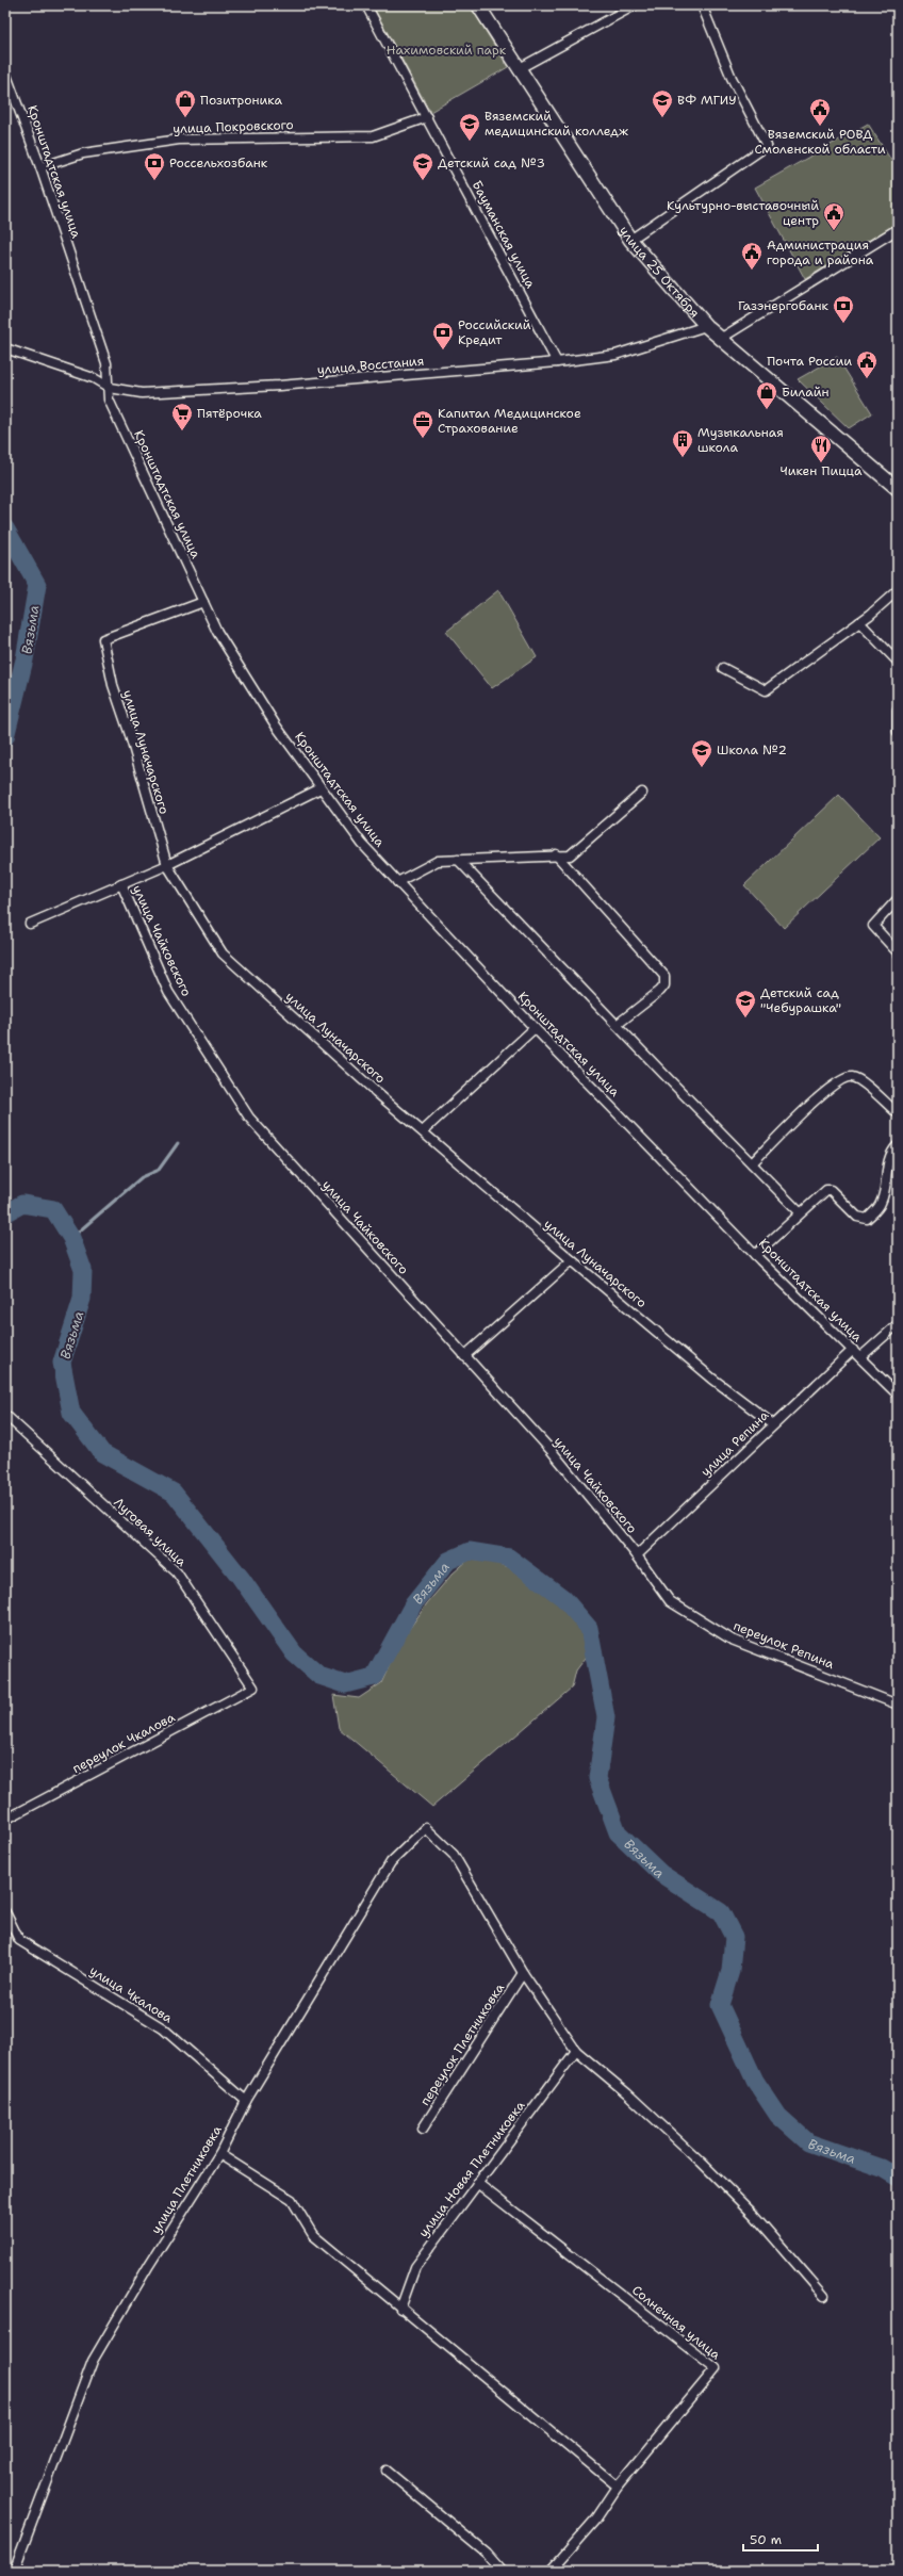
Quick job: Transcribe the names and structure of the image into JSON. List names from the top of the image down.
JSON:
{
  "streets": {
    "main road": ["улица 25 Октября"],
    "street": [
      "улица Покровского",
      "Кронштадтская улица",
      "Бауманская улица",
      "улица Восстания",
      "улица Луначарского",
      "улица Чайковского",
      "улица Репина",
      "Луговая улица",
      "переулок Репина",
      "переулок Чкалова",
      "улица Чкалова",
      "переулок Плетниковка",
      "улица Новая Плетниковка",
      "улица Плетниковка",
      "Солнечная улица"
    ]
  },
  "crossings": [
    ["улица Покровского", "Кронштадтская улица"],
    ["улица Покровского", "Бауманская улица"],
    ["Кронштадтская улица", "улица Восстания"],
    ["Кронштадтская улица", "улица Луначарского"],
    ["Кронштадтская улица", "улица Репина"],
    ["Бауманская улица", "улица Восстания"],
    ["улица 25 Октября", "улица Восстания"],
    ["улица Луначарского", "улица Репина"],
    ["улица Чайковского", "улица Репина"],
    ["улица Чайковского", "переулок Репина"],
    ["улица Репина", "переулок Репина"],
    ["Луговая улица", "переулок Чкалова"],
    ["улица Чкалова", "улица Плетниковка"],
    ["переулок Плетниковка", "улица Плетниковка"],
    ["улица Новая Плетниковка", "Солнечная улица"]
  ],
  "water": ["Вязьма"],
  "parks": ["Нахимовский парк"],
  "places": {
    "shop": ["Позитроника", "Билайн"],
    "school or university": [
      "ВФ МГИУ",
      "Вяземский медицинский колледж",
      "Детский сад №3",
      "Школа №2",
      "Детский сад \"Чебурашка\""
    ],
    "public building": [
      "Вяземский РОВД Смоленской области",
      "Культурно-выставочный центр",
      "Администрация города и района",
      "Почта России"
    ],
    "bank": ["Россельхозбанк", "Газэнергобанк", "Российский Кредит"],
    "supermarket": ["Пятёрочка"],
    "office": ["Капитал Медицинское Страхование"],
    "building": ["Музыкальная школа"],
    "restaurant": ["Чикен Пицца"]
  },
  "scale_bar": "50 m"
}
